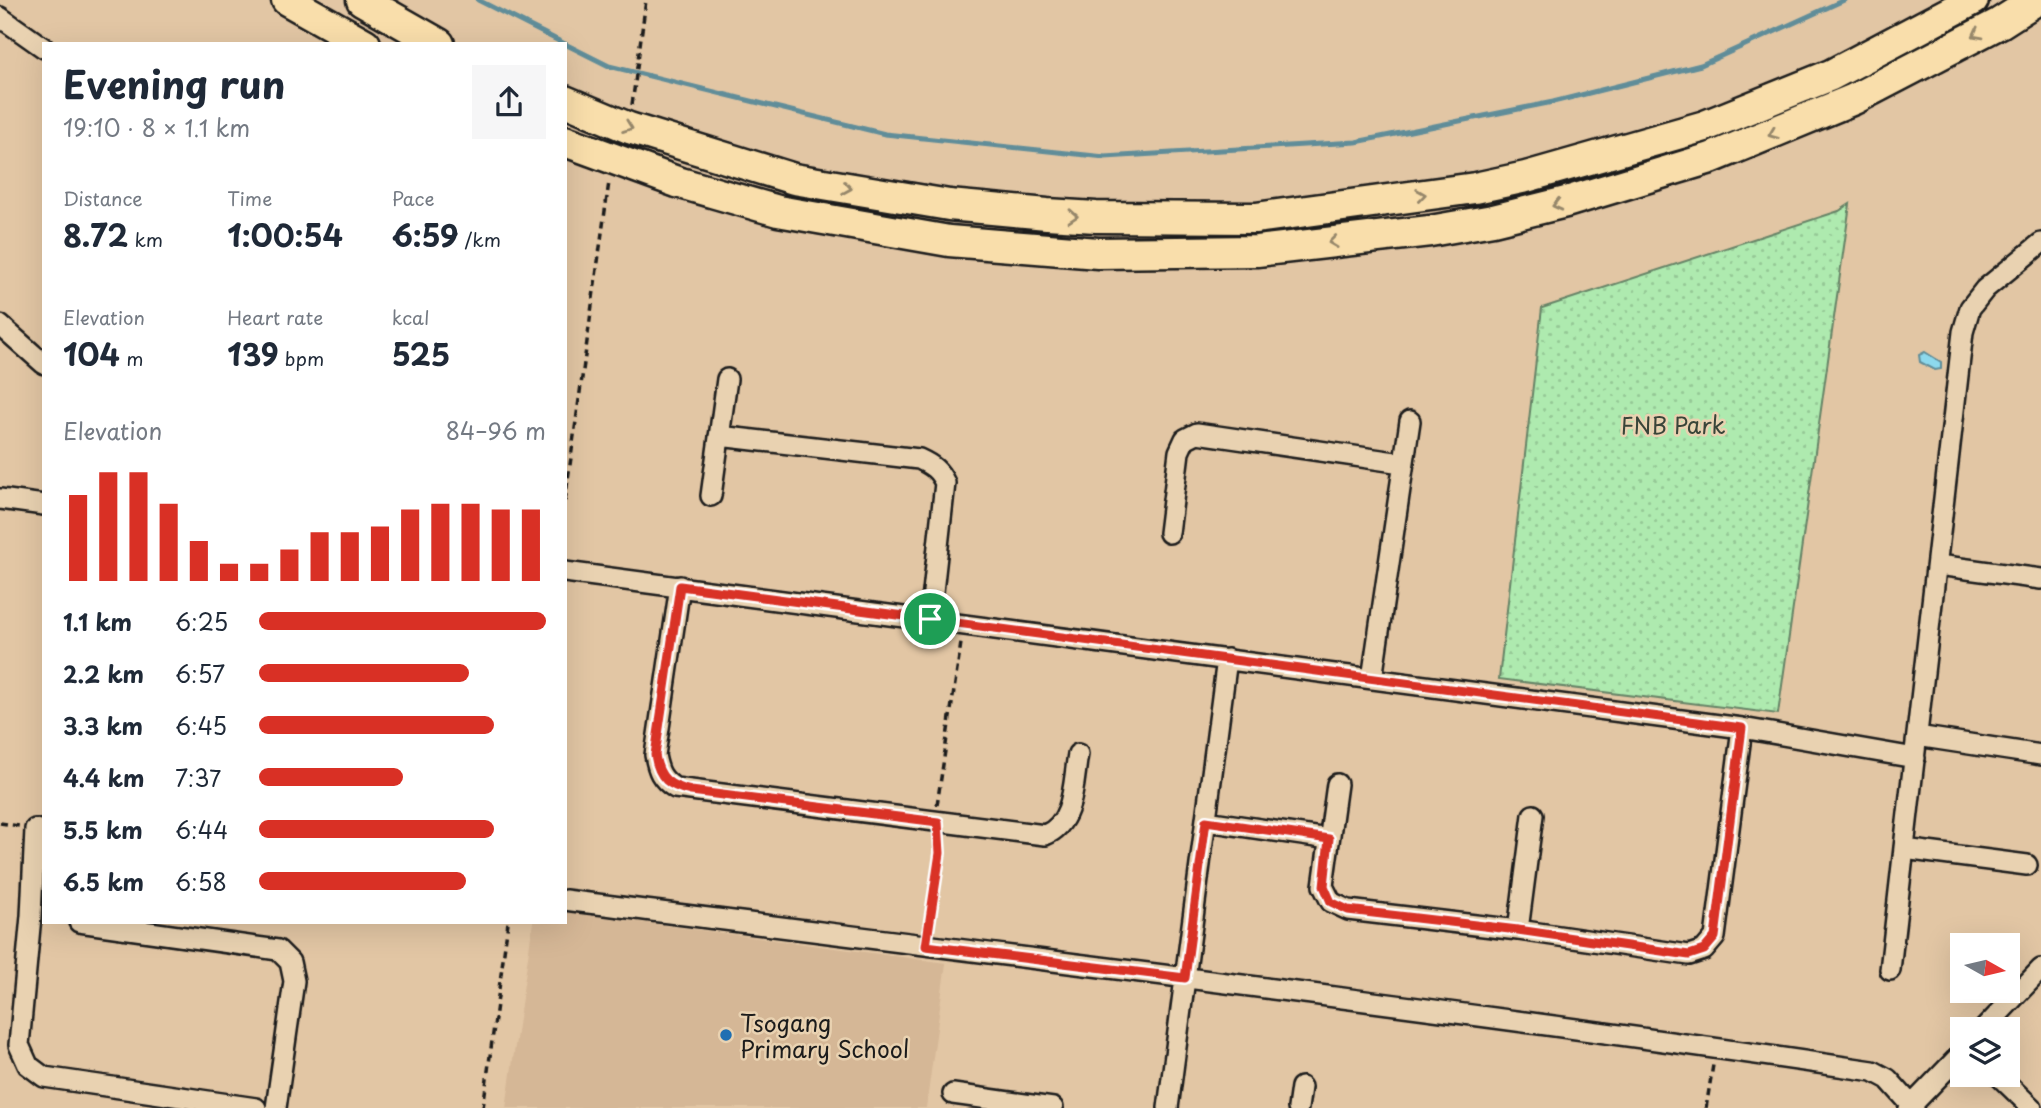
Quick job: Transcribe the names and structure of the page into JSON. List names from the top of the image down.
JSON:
{
  "parks": ["FNB Park"],
  "places": ["Tsogang Primary School"],
  "north": "right",
  "page": {
    "heading": ["Evening run", "19:10 · 8 × 1.1 km"],
    "stats": [
      ["Distance", "8.72 km"],
      ["Time", "1:00:54"],
      ["Pace", "6:59 /km"],
      ["Elevation", "104 m"],
      ["Heart rate", "139 bpm"],
      ["kcal", "525"]
    ],
    "chart": ["Elevation", "84–96 m"],
    "list": [
      {
        "name": "1.1 km",
        "note": "6:25"
      },
      {
        "name": "2.2 km",
        "note": "6:57"
      },
      {
        "name": "3.3 km",
        "note": "6:45"
      },
      {
        "name": "4.4 km",
        "note": "7:37"
      },
      {
        "name": "5.5 km",
        "note": "6:44"
      },
      {
        "name": "6.5 km",
        "note": "6:58"
      }
    ]
  }
}
